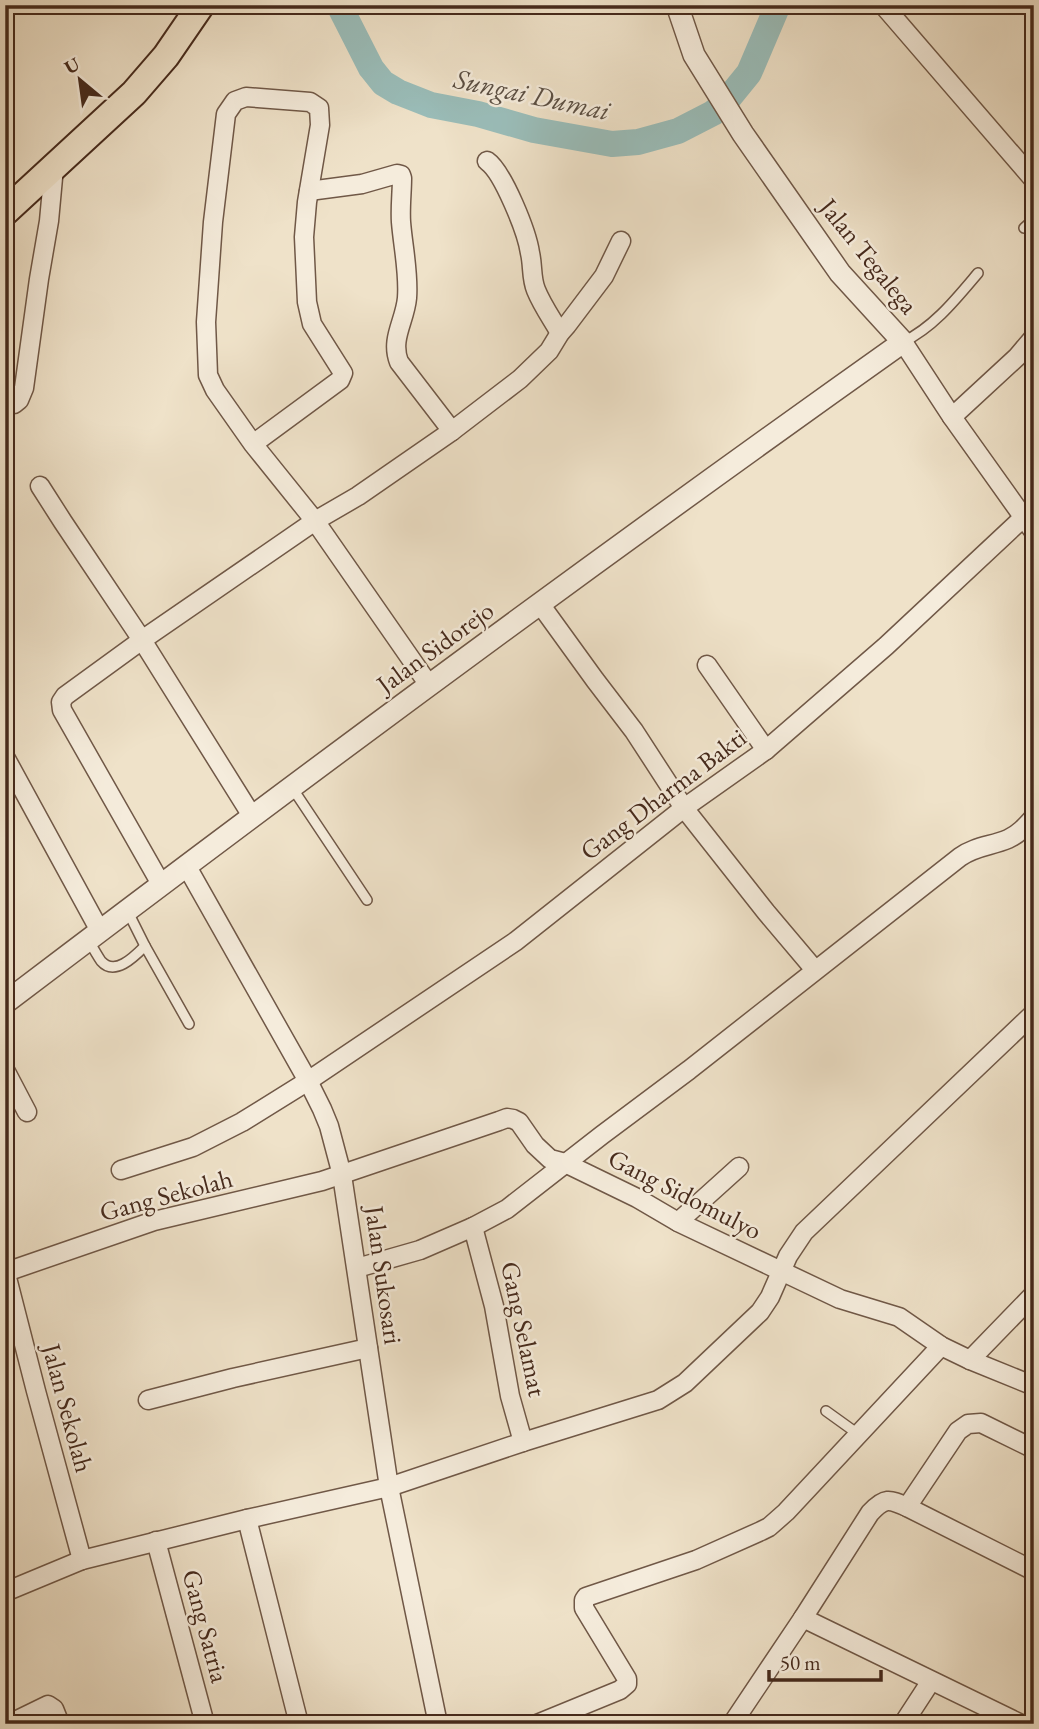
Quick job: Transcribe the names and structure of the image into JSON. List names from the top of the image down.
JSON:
{
  "streets": {
    "street": [
      "Jalan Tegalega",
      "Jalan Sidorejo",
      "Gang Dharma Bakti",
      "Gang Sidomulyo",
      "Gang Sekolah",
      "Jalan Sukosari",
      "Gang Selamat",
      "Jalan Sekolah",
      "Gang Satria"
    ]
  },
  "crossings": [
    ["Jalan Tegalega", "Jalan Sidorejo"],
    ["Jalan Tegalega", "Gang Dharma Bakti"],
    ["Jalan Sidorejo", "Jalan Sukosari"],
    ["Gang Dharma Bakti", "Jalan Sukosari"],
    ["Gang Sidomulyo", "Gang Sekolah"],
    ["Gang Sidomulyo", "Jalan Sukosari"],
    ["Gang Sekolah", "Jalan Sukosari"],
    ["Gang Sekolah", "Jalan Sekolah"]
  ],
  "water": ["Sungai Dumai"],
  "scale_bar": "50 m",
  "north": "top left"
}
